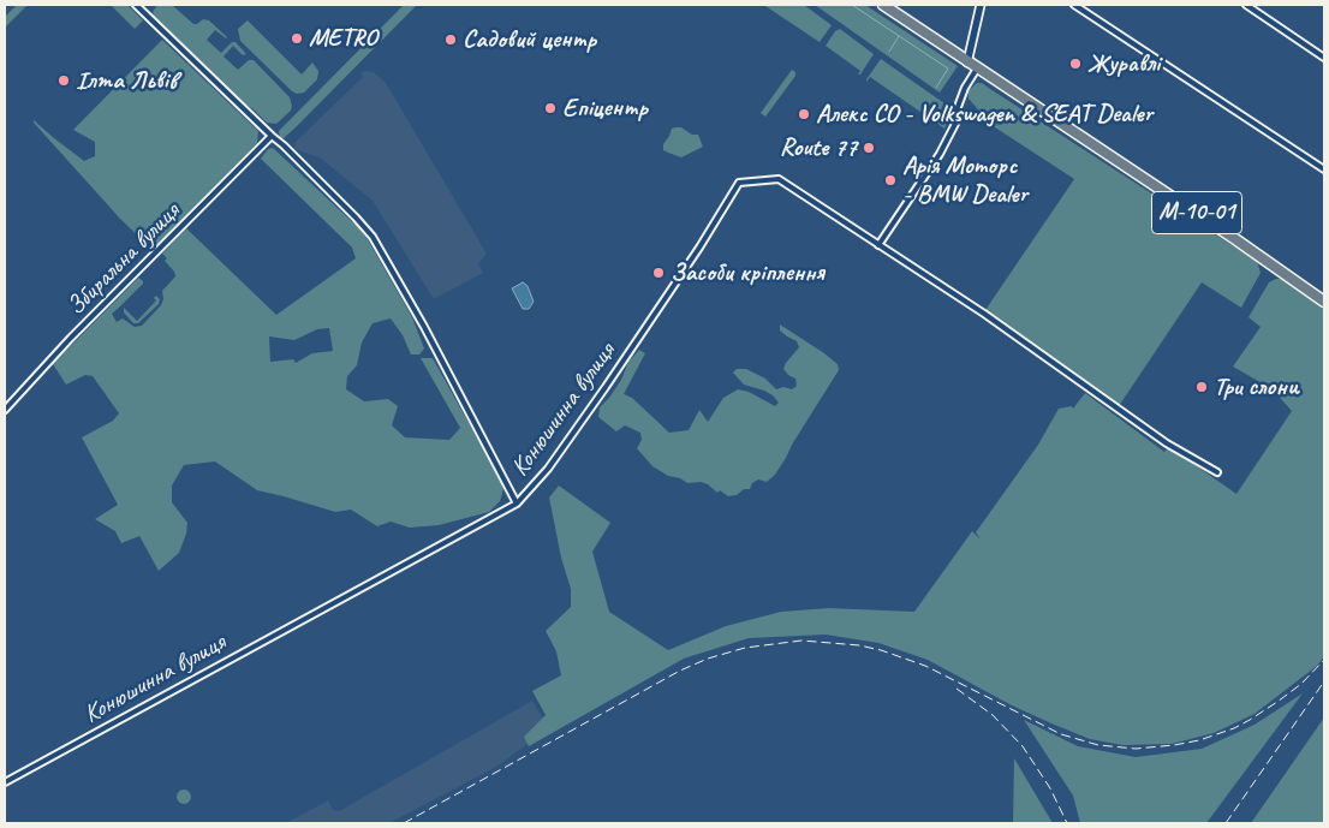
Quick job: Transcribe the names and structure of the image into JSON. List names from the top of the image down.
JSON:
{
  "streets": {
    "highway": ["М-10-01"],
    "street": ["Збиральна вулиця", "Конюшинна вулиця"]
  },
  "places": [
    "METRO",
    "Садовий центр",
    "Журавлі",
    "Ілта Львів",
    "Епіцентр",
    "Алекс CO - Volkswagen & SEAT Dealer",
    "Route 77",
    "Арія Моторс - BMW Dealer",
    "Засоби кріплення",
    "Три слони"
  ]
}
